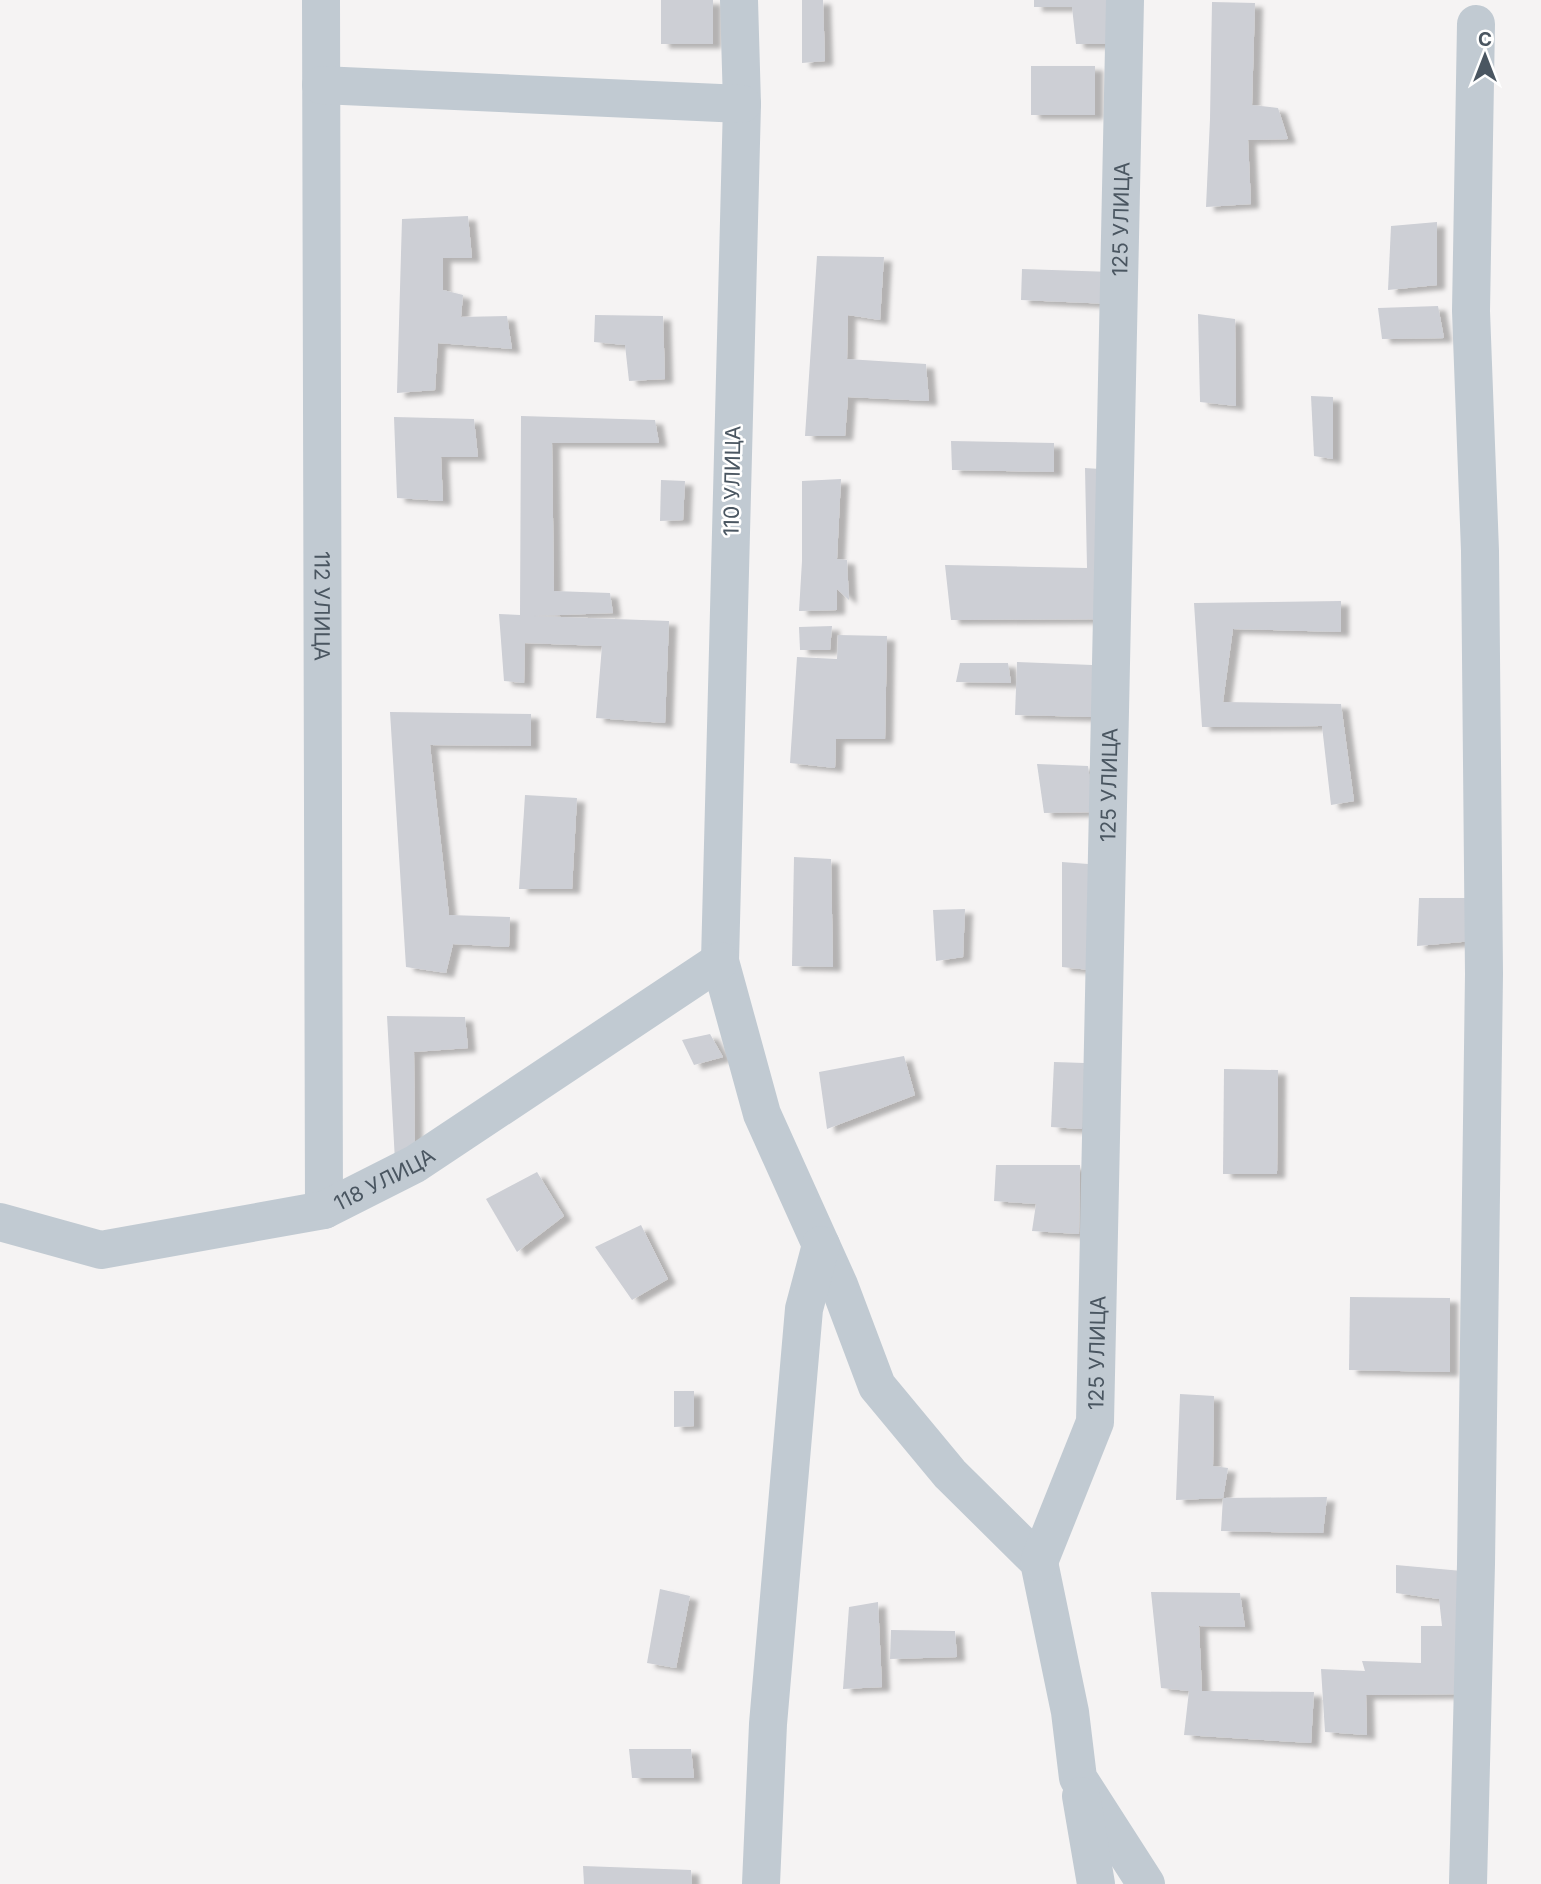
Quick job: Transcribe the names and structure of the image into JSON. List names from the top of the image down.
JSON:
{
  "streets": {
    "street": [
      "125 УЛИЦА",
      "110 УЛИЦА",
      "112 УЛИЦА",
      "118 УЛИЦА"
    ]
  },
  "crossings": [
    ["125 УЛИЦА", "110 УЛИЦА"],
    ["110 УЛИЦА", "118 УЛИЦА"],
    ["112 УЛИЦА", "118 УЛИЦА"]
  ],
  "north": "top"
}
